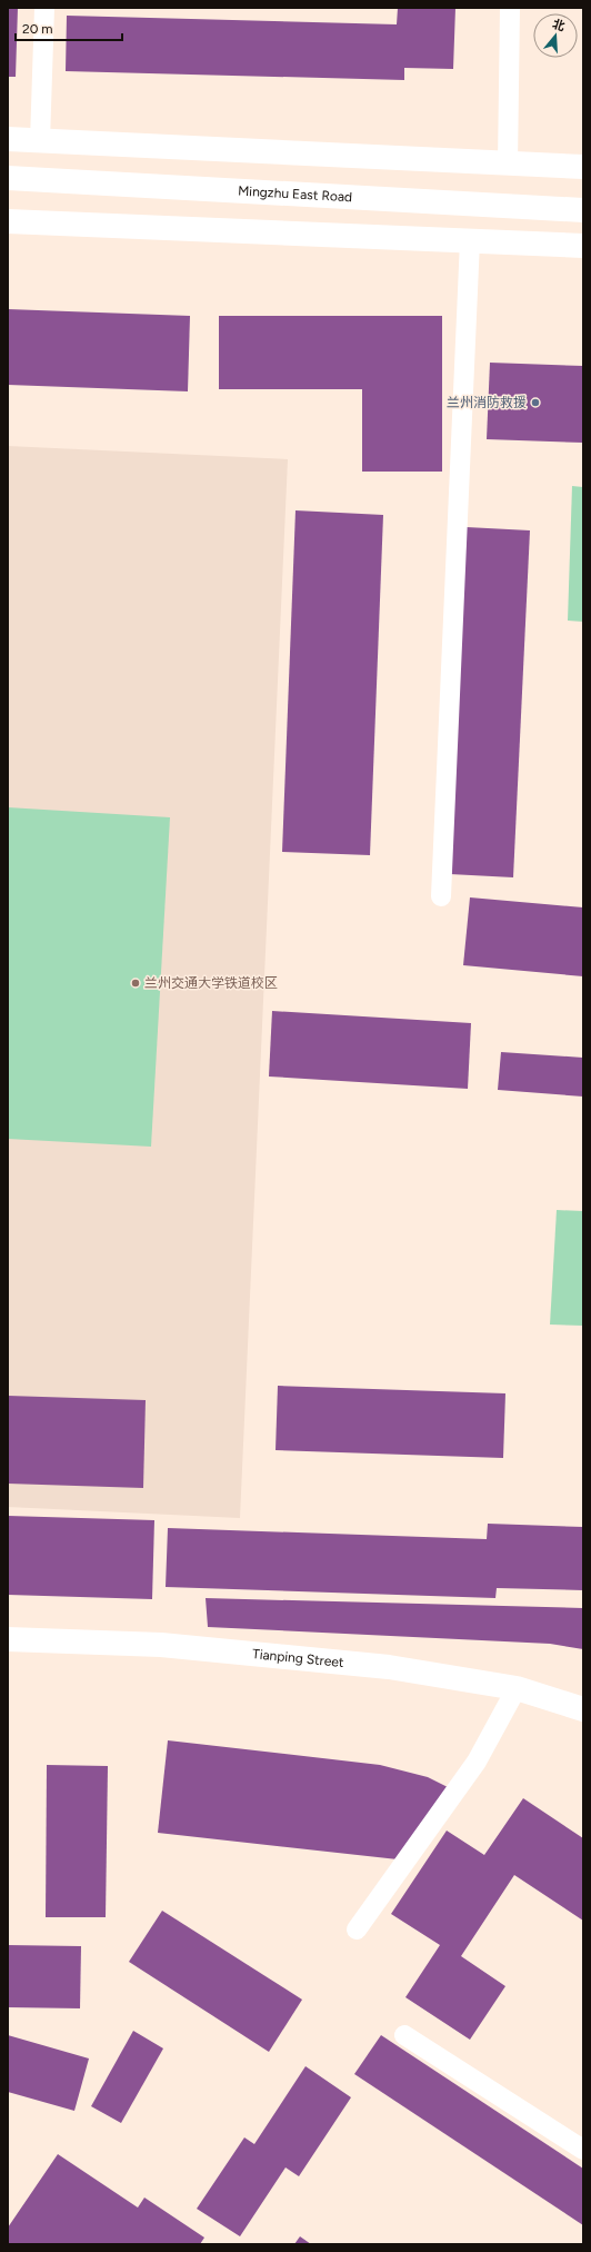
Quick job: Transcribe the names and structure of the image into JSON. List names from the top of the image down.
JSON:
{
  "streets": {
    "street": ["Mingzhu East Road", "Tianping Street"]
  },
  "places": ["兰州消防救援", "兰州交通大学铁道校区"],
  "scale_bar": "20 m",
  "north": "top"
}
